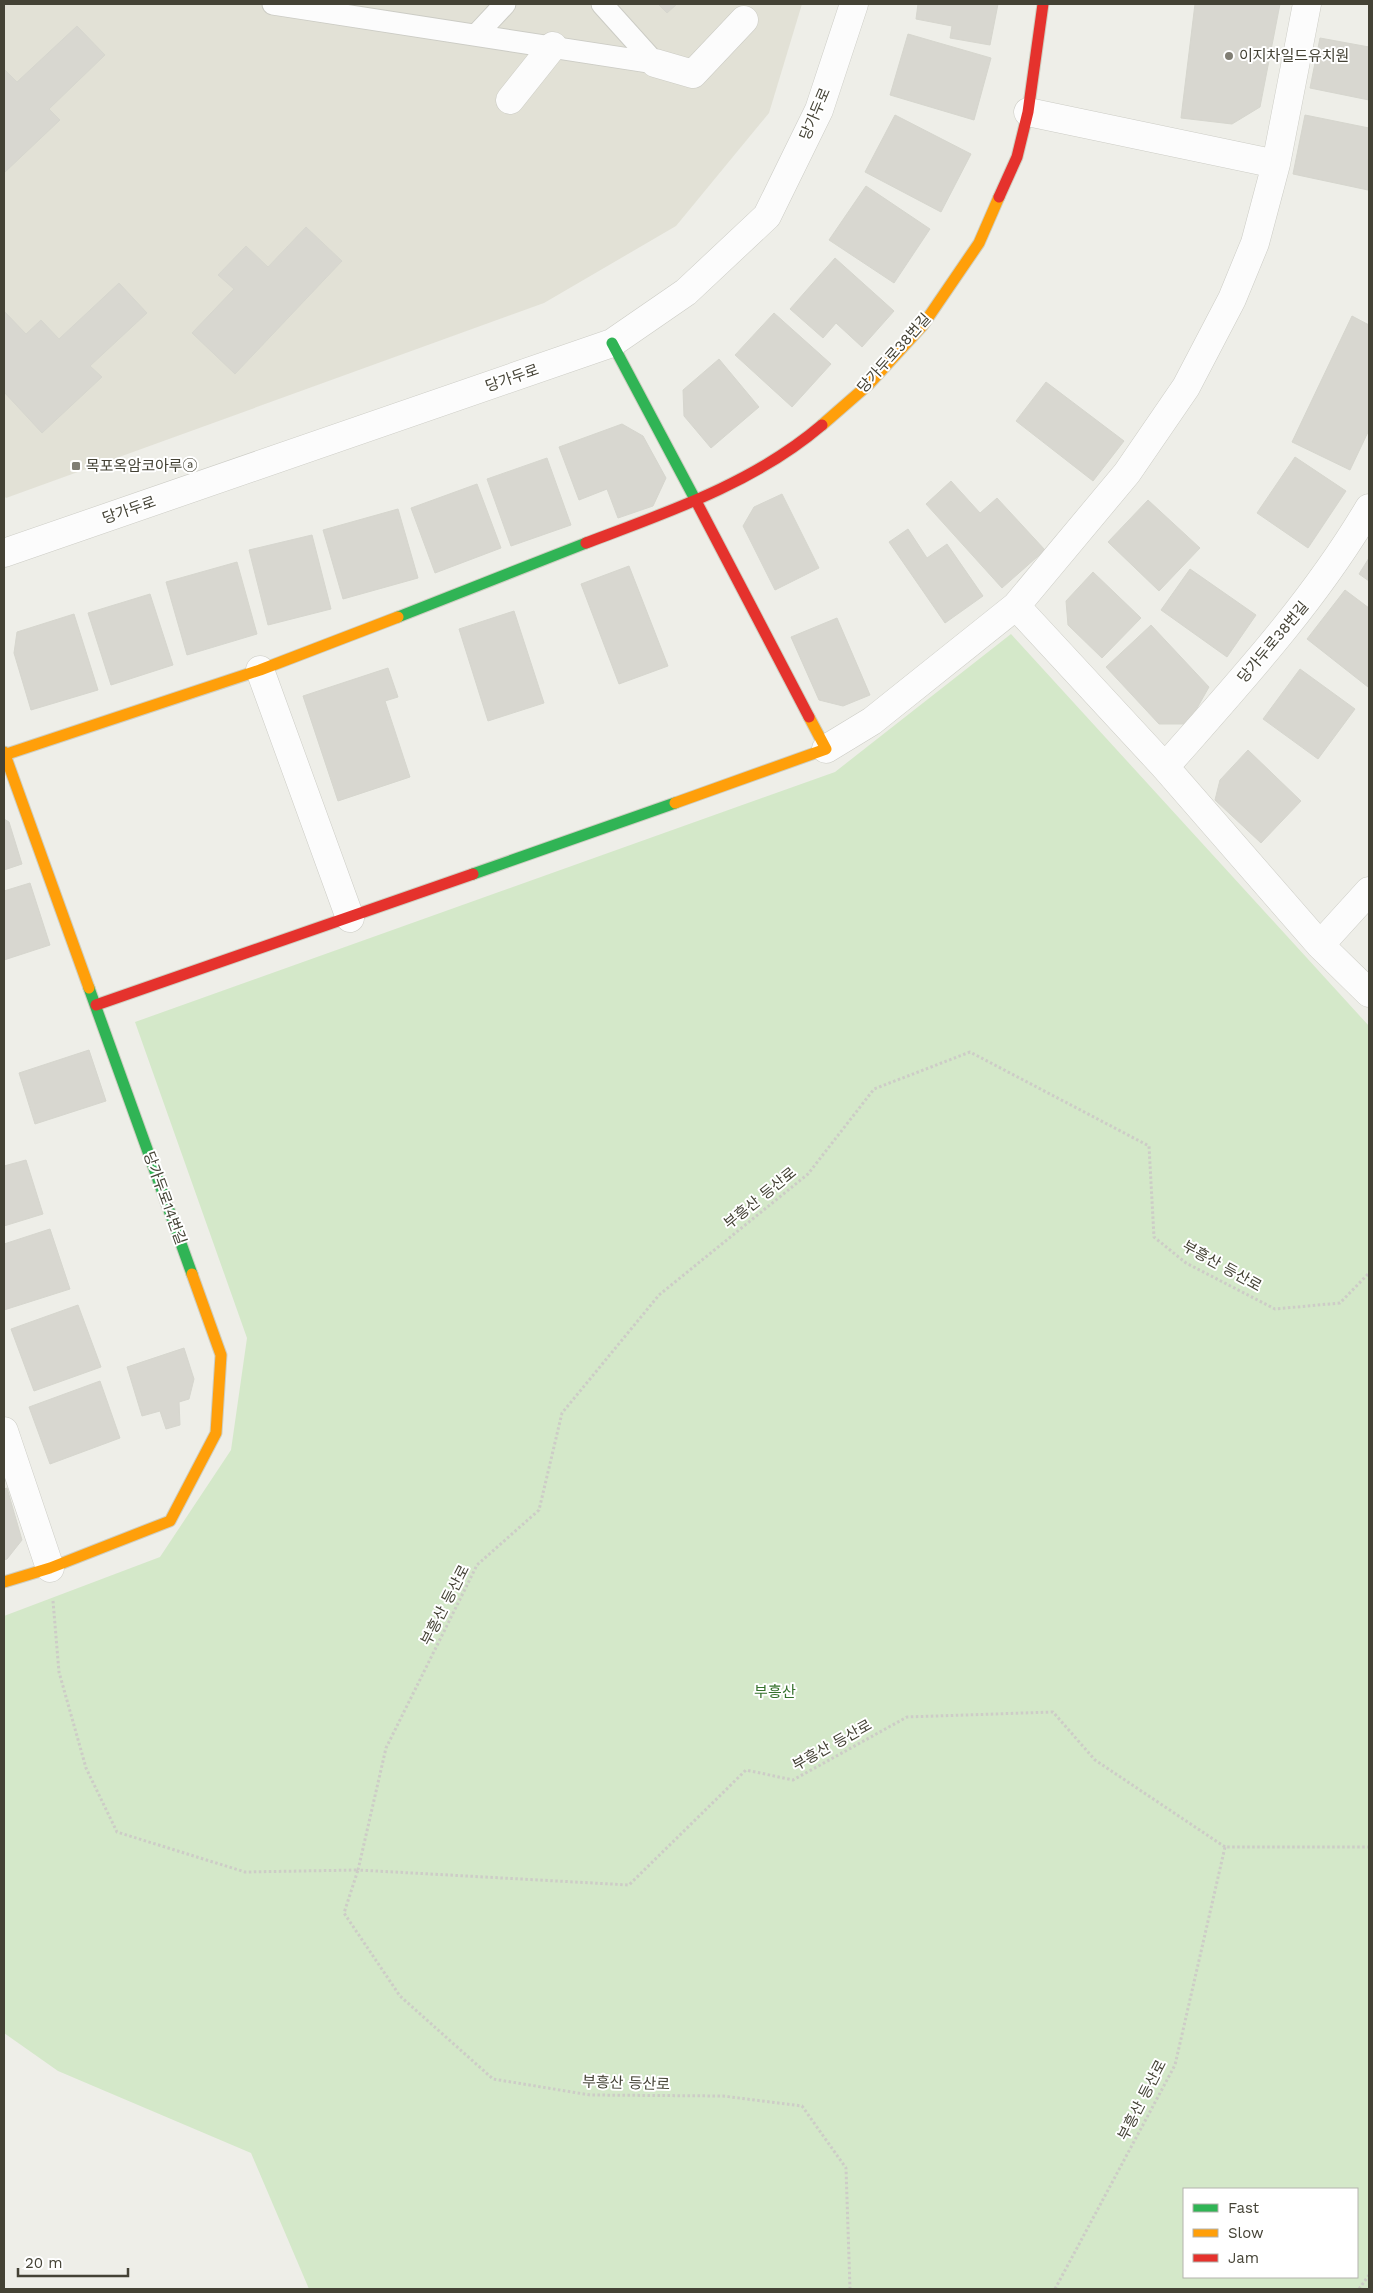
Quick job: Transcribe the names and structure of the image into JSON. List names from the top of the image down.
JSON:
{
  "streets": {
    "street": ["당가두로", "당가두로38번길", "당가두로14번길"],
    "path": ["부흥산 등산로"]
  },
  "crossings": [
    ["당가두로38번길", "당가두로14번길"],
    ["당가두로14번길", "부흥산 등산로"]
  ],
  "parks": ["부흥산"],
  "places": {
    "other": ["이지차일드유치원"],
    "transit": ["목포옥암코아루ⓐ"]
  },
  "legend": ["Fast", "Slow", "Jam"],
  "scale_bar": "20 m"
}
